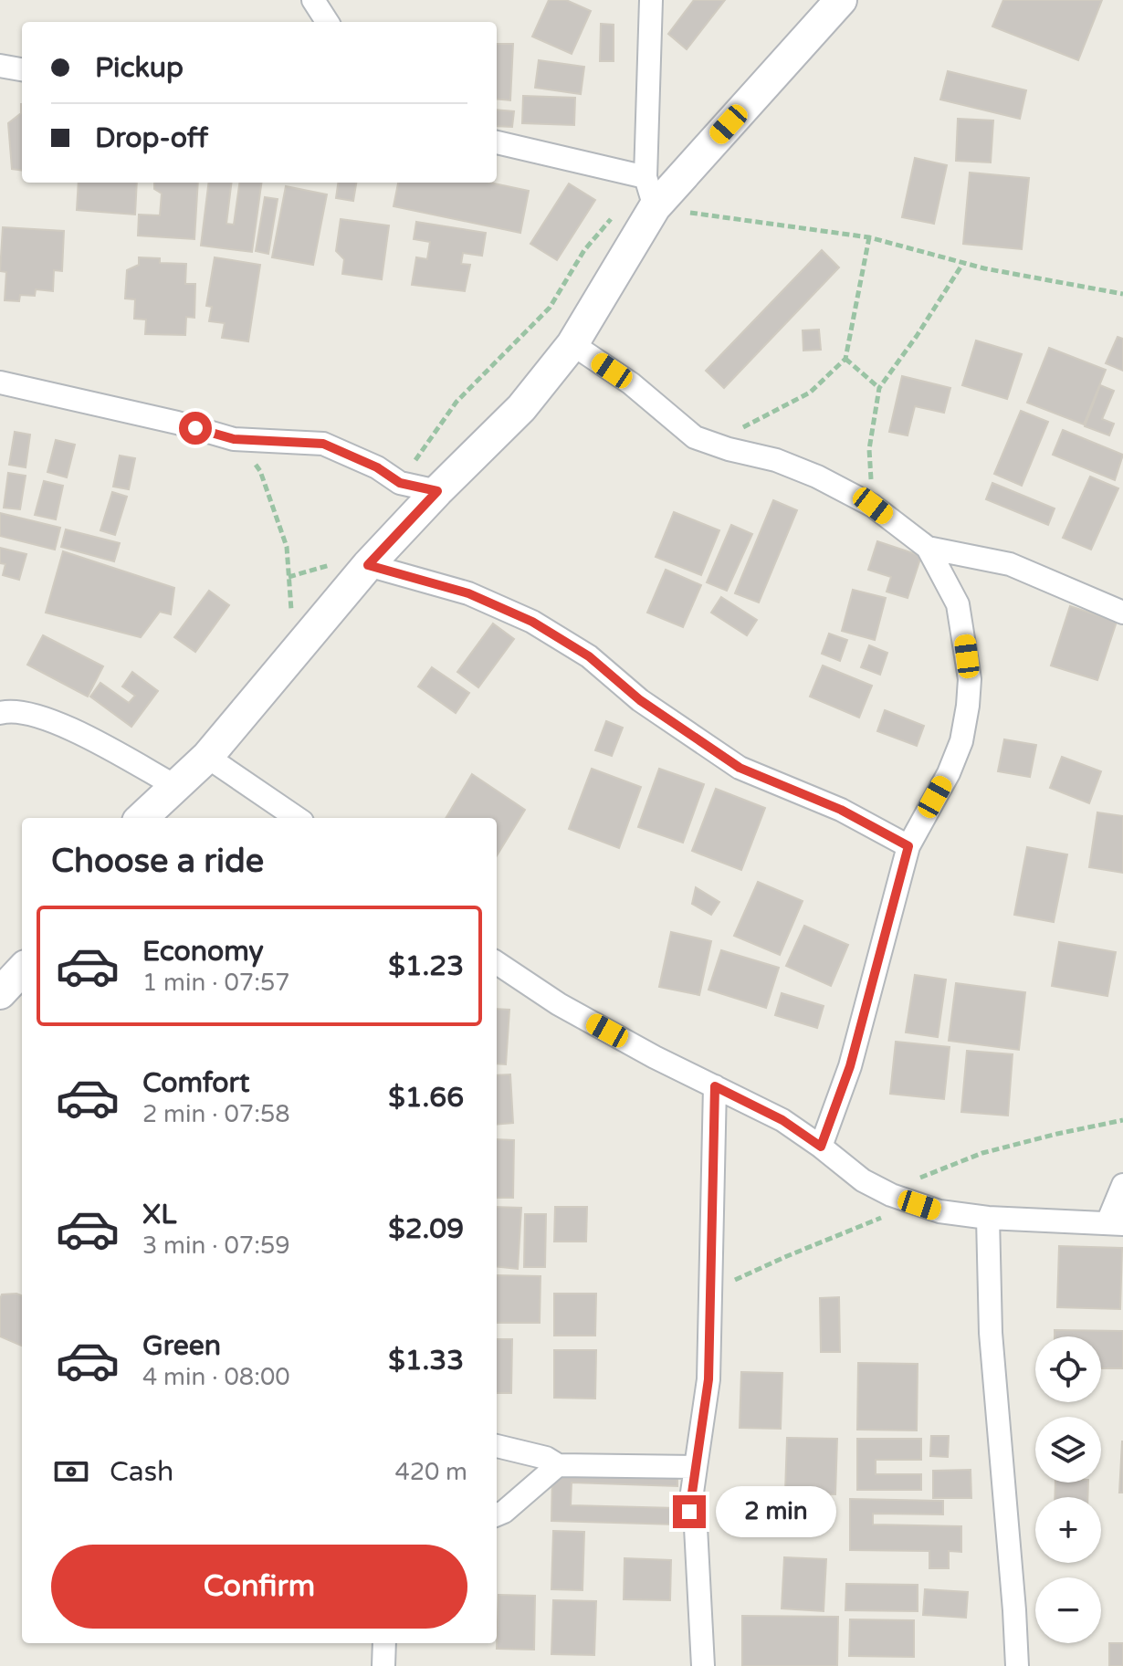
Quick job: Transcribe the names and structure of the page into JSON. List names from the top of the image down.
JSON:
{
  "page": {
    "banner": ["Pickup", "Drop-off"],
    "heading": "Choose a ride",
    "list": [
      {
        "name": "Economy",
        "note": "1 min · 07:57",
        "value": "$1.23"
      },
      {
        "name": "Comfort",
        "note": "2 min · 07:58",
        "value": "$1.66"
      },
      {
        "name": "XL",
        "note": "3 min · 07:59",
        "value": "$2.09"
      },
      {
        "name": "Green",
        "note": "4 min · 08:00",
        "value": "$1.33"
      }
    ],
    "map_buttons": ["+", "−"],
    "pay": ["Cash", "420 m"],
    "bubble": "2 min",
    "buttons": "Confirm"
  }
}
